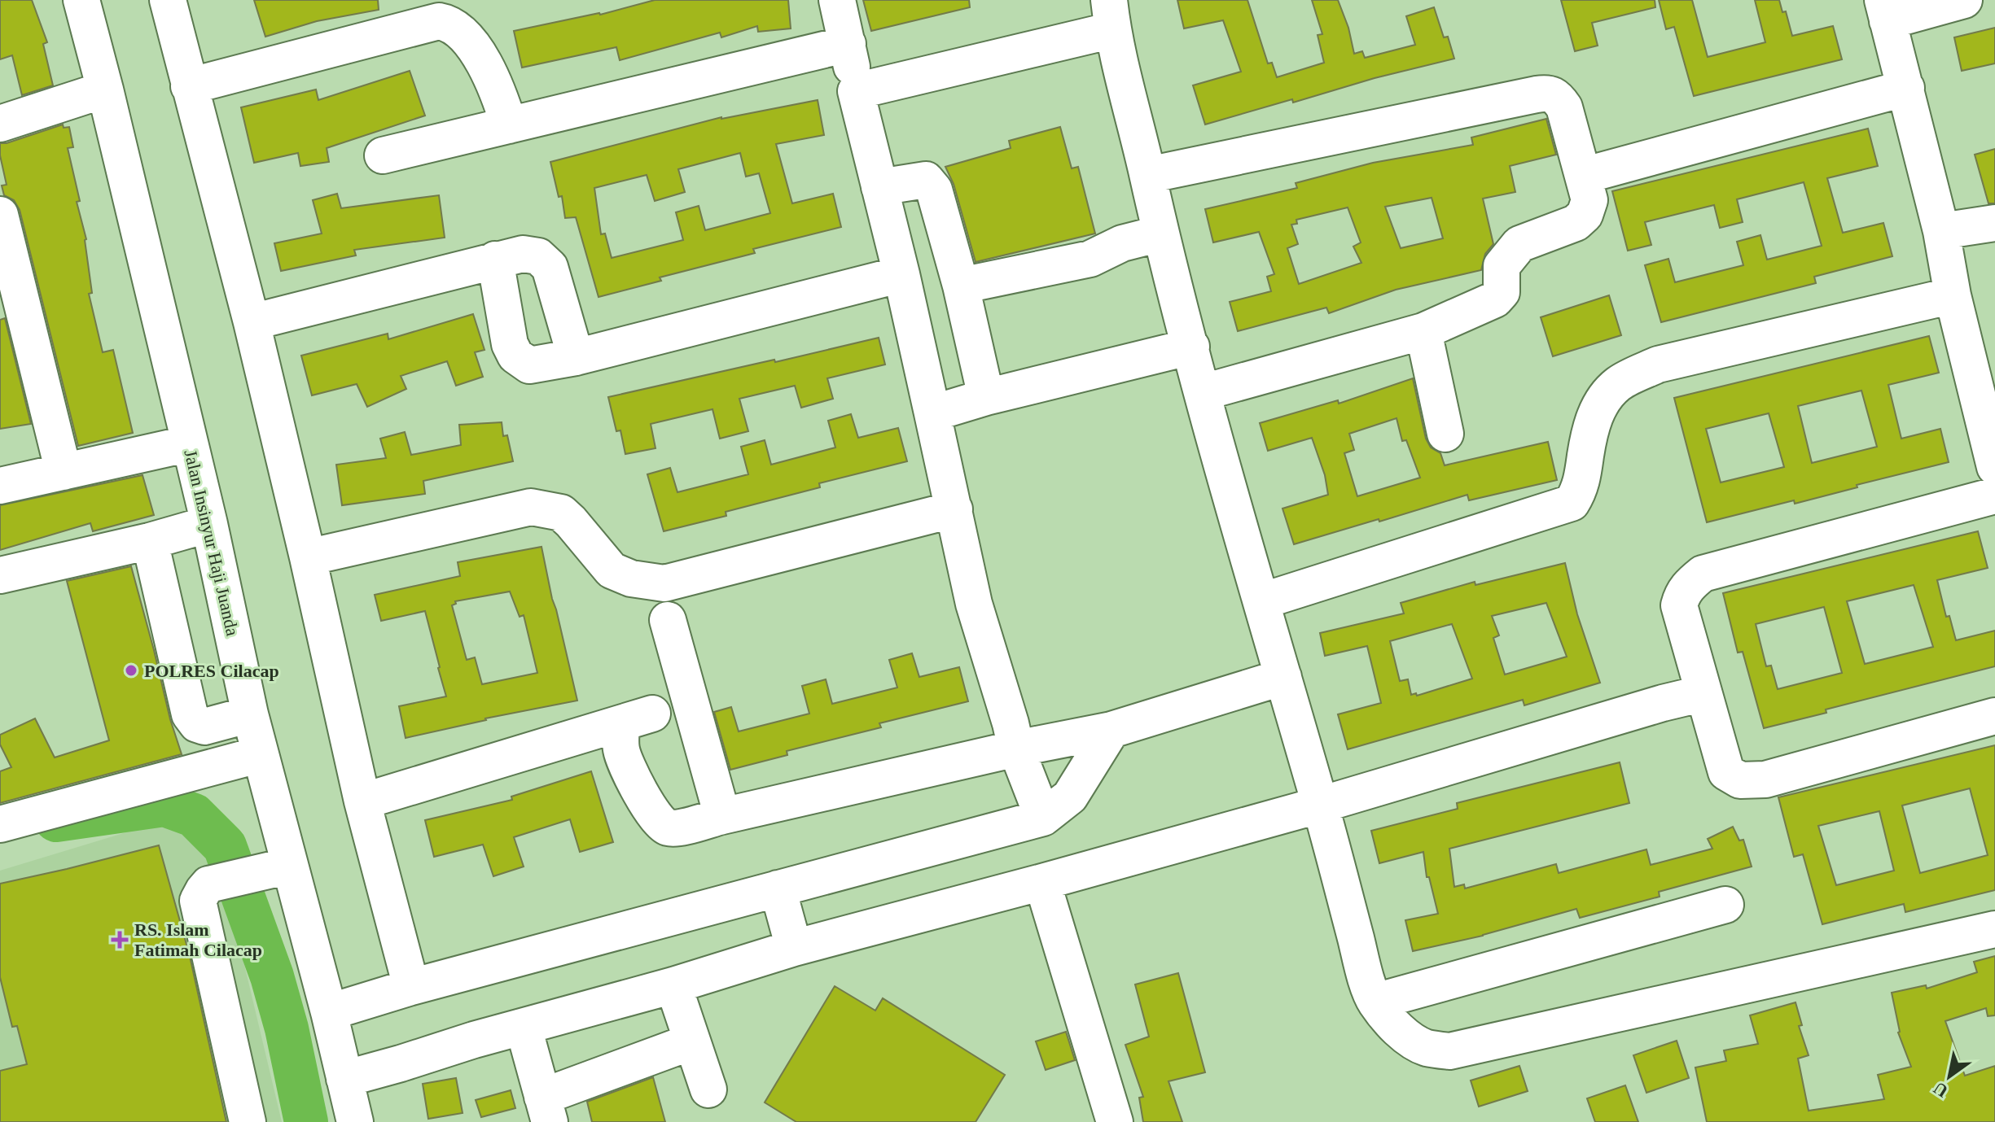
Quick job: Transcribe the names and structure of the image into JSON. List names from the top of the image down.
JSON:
{
  "streets": {
    "street": ["Jalan Insinyur Haji Juanda"]
  },
  "places": {
    "other": ["POLRES Cilacap"],
    "health": ["RS. Islam Fatimah Cilacap"]
  },
  "north": "bottom left"
}
